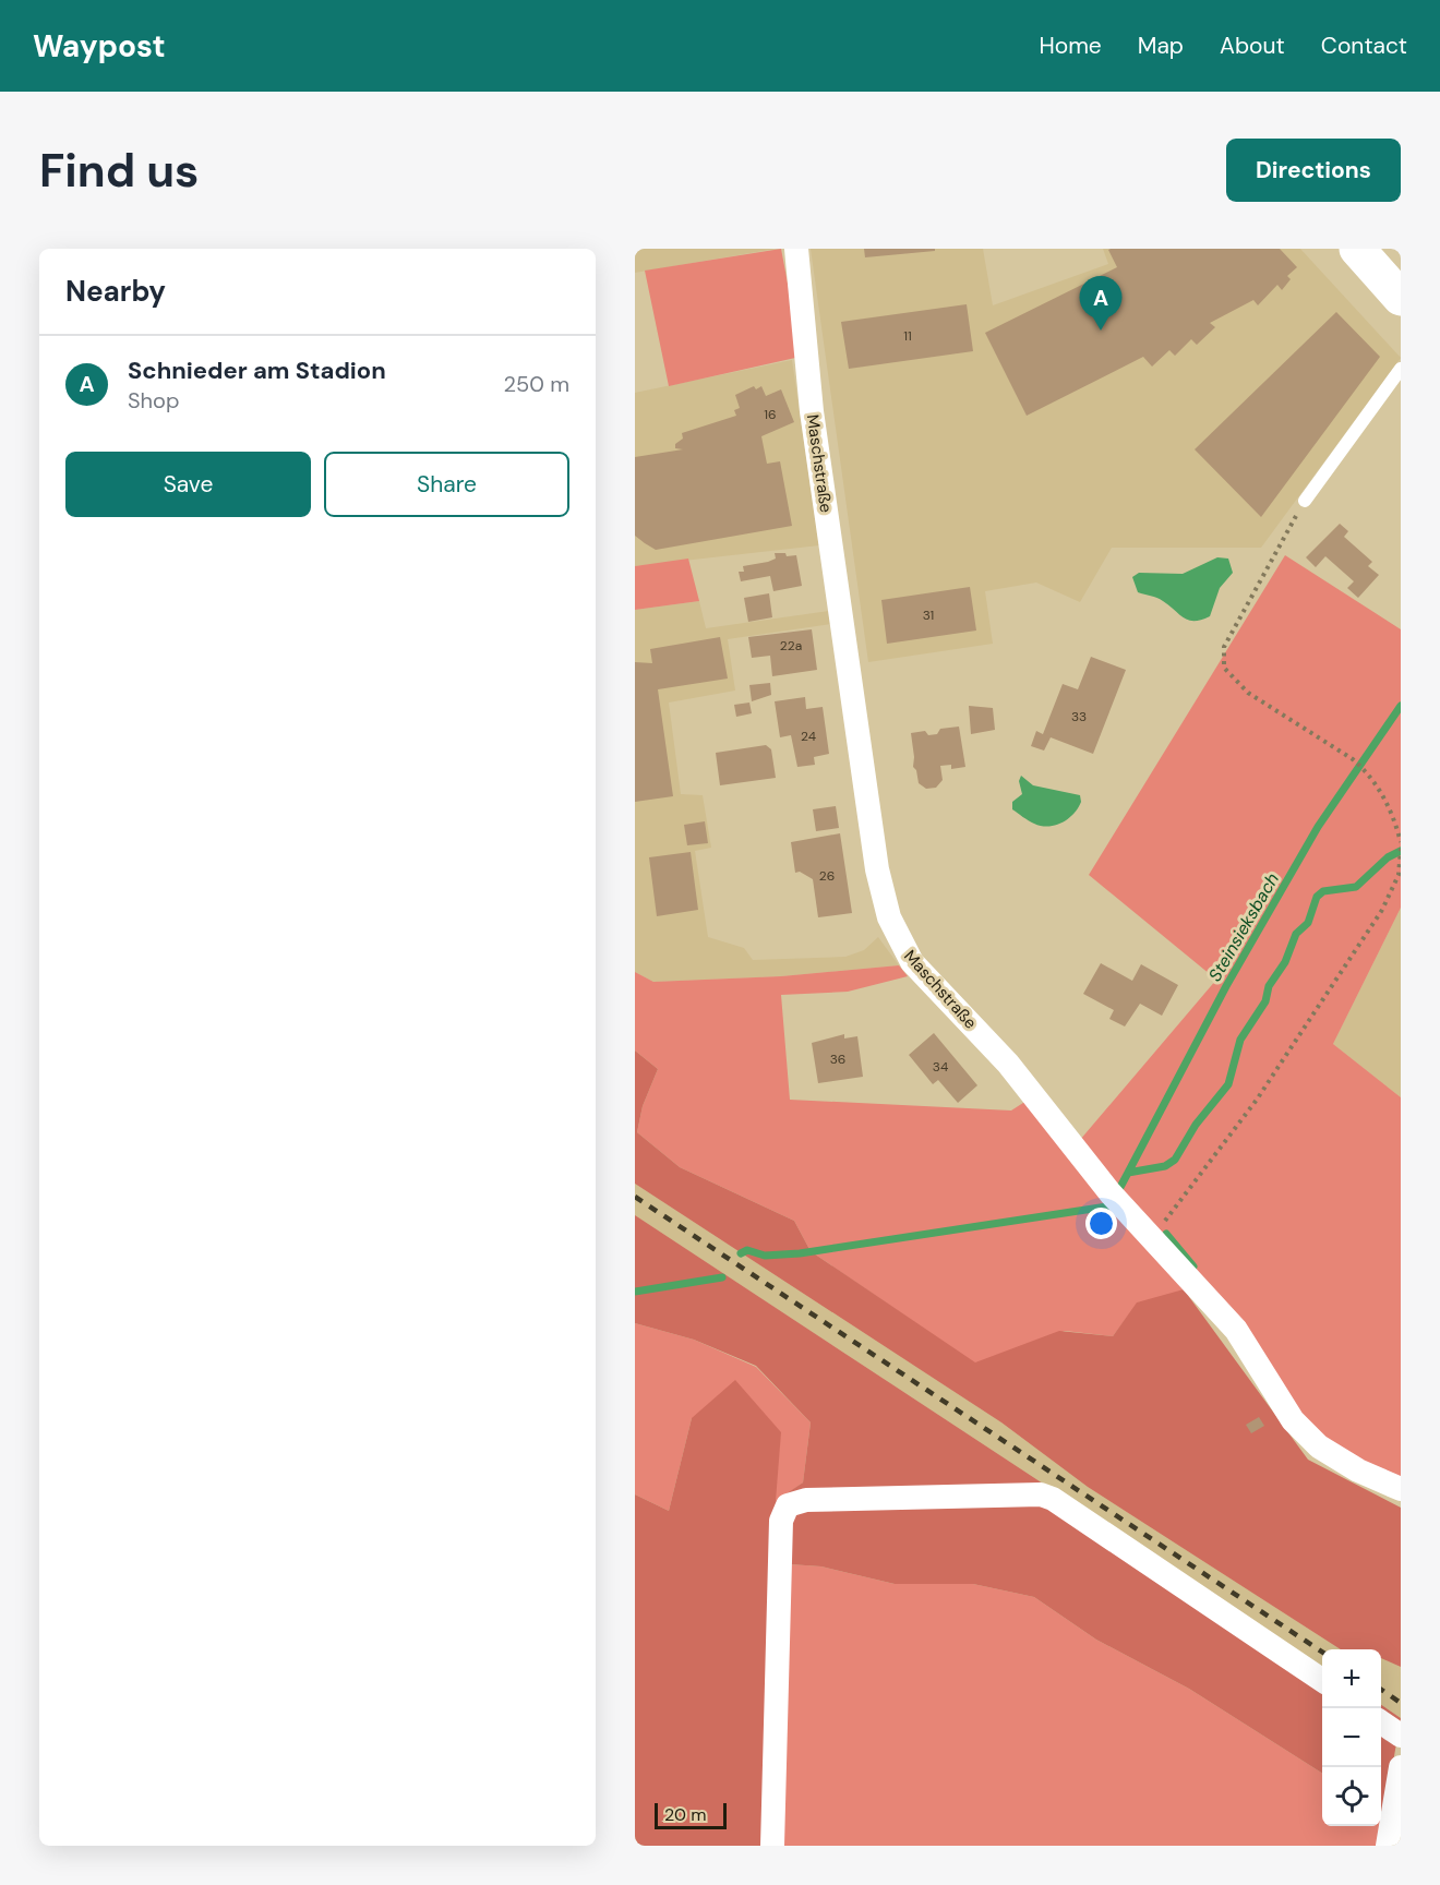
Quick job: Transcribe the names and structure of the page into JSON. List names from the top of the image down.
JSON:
{
  "streets": {
    "street": ["Maschstraße"]
  },
  "water": ["Steinsieksbach"],
  "house_numbers": [
    "11",
    "16",
    "31",
    "22a",
    "33",
    "24",
    "26",
    "36",
    "34"
  ],
  "scale_bar": "20 m",
  "page": {
    "header": "Waypost",
    "nav": [
      "Home",
      "Map",
      "About",
      "Contact"
    ],
    "buttons": [
      "Directions",
      ["Save", "Share"]
    ],
    "title": "Find us",
    "heading": "Nearby",
    "pins": "A",
    "list": [
      {
        "mark": "A",
        "name": "Schnieder am Stadion",
        "note": "Shop",
        "value": "250 m"
      }
    ],
    "map_buttons": ["+", "−"],
    "scale": "20 m"
  }
}
